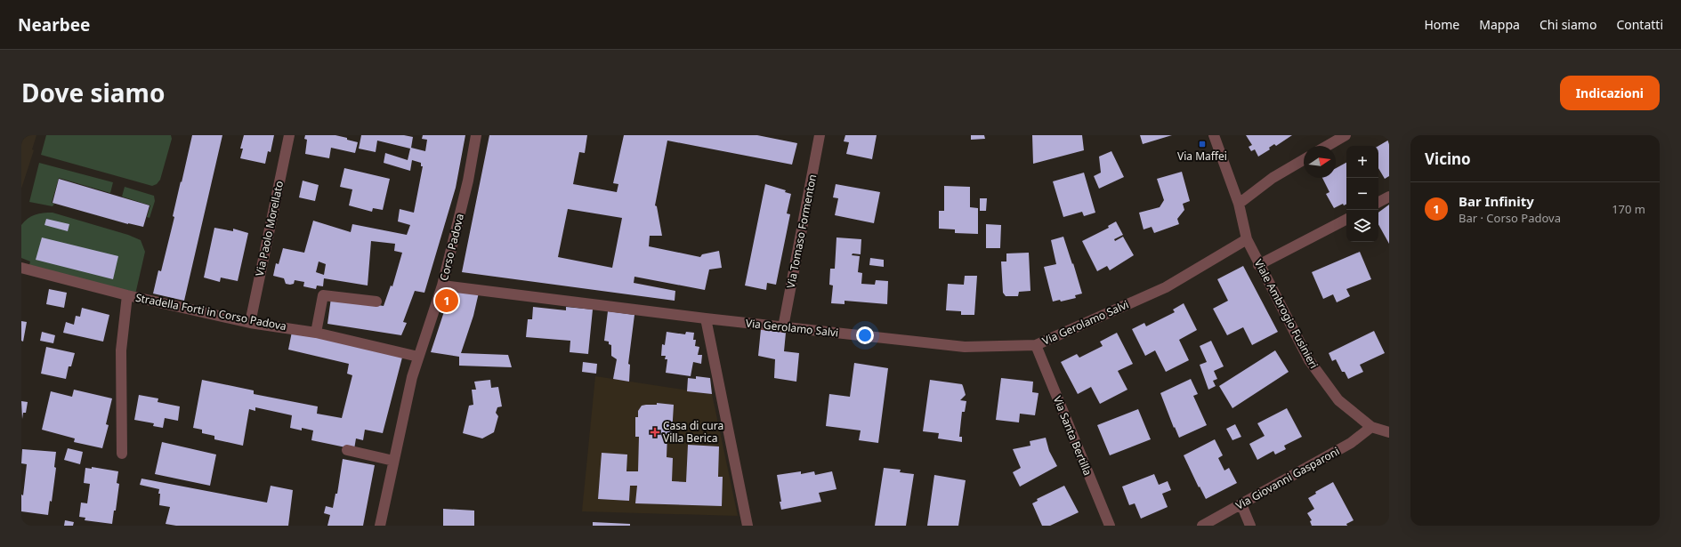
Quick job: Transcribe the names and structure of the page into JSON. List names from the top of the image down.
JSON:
{
  "streets": {
    "street": [
      "Via Paolo Morellato",
      "Via Tomaso Formenton",
      "Corso Padova",
      "Stradella Forti in Corso Padova",
      "Viale Ambrogio Fusinieri",
      "Via Gerolamo Salvi",
      "Via Santa Bertilla",
      "Via Giovanni Gasparoni"
    ]
  },
  "crossings": [
    ["Via Paolo Morellato", "Stradella Forti in Corso Padova"],
    ["Via Tomaso Formenton", "Via Gerolamo Salvi"],
    ["Corso Padova", "Stradella Forti in Corso Padova"],
    ["Corso Padova", "Via Gerolamo Salvi"],
    ["Viale Ambrogio Fusinieri", "Via Gerolamo Salvi"],
    ["Viale Ambrogio Fusinieri", "Via Giovanni Gasparoni"],
    ["Via Gerolamo Salvi", "Via Santa Bertilla"]
  ],
  "places": {
    "transit": ["Via Maffei"],
    "health": ["Casa di cura Villa Berica"]
  },
  "north": "right",
  "page": {
    "header": "Nearbee",
    "nav": [
      "Home",
      "Mappa",
      "Chi siamo",
      "Contatti"
    ],
    "title": "Dove siamo",
    "buttons": "Indicazioni",
    "heading": "Vicino",
    "map_buttons": ["+", "−"],
    "list": [
      {
        "mark": "1",
        "name": "Bar Infinity",
        "note": "Bar · Corso Padova",
        "value": "170 m"
      }
    ],
    "pins": "1"
  }
}
